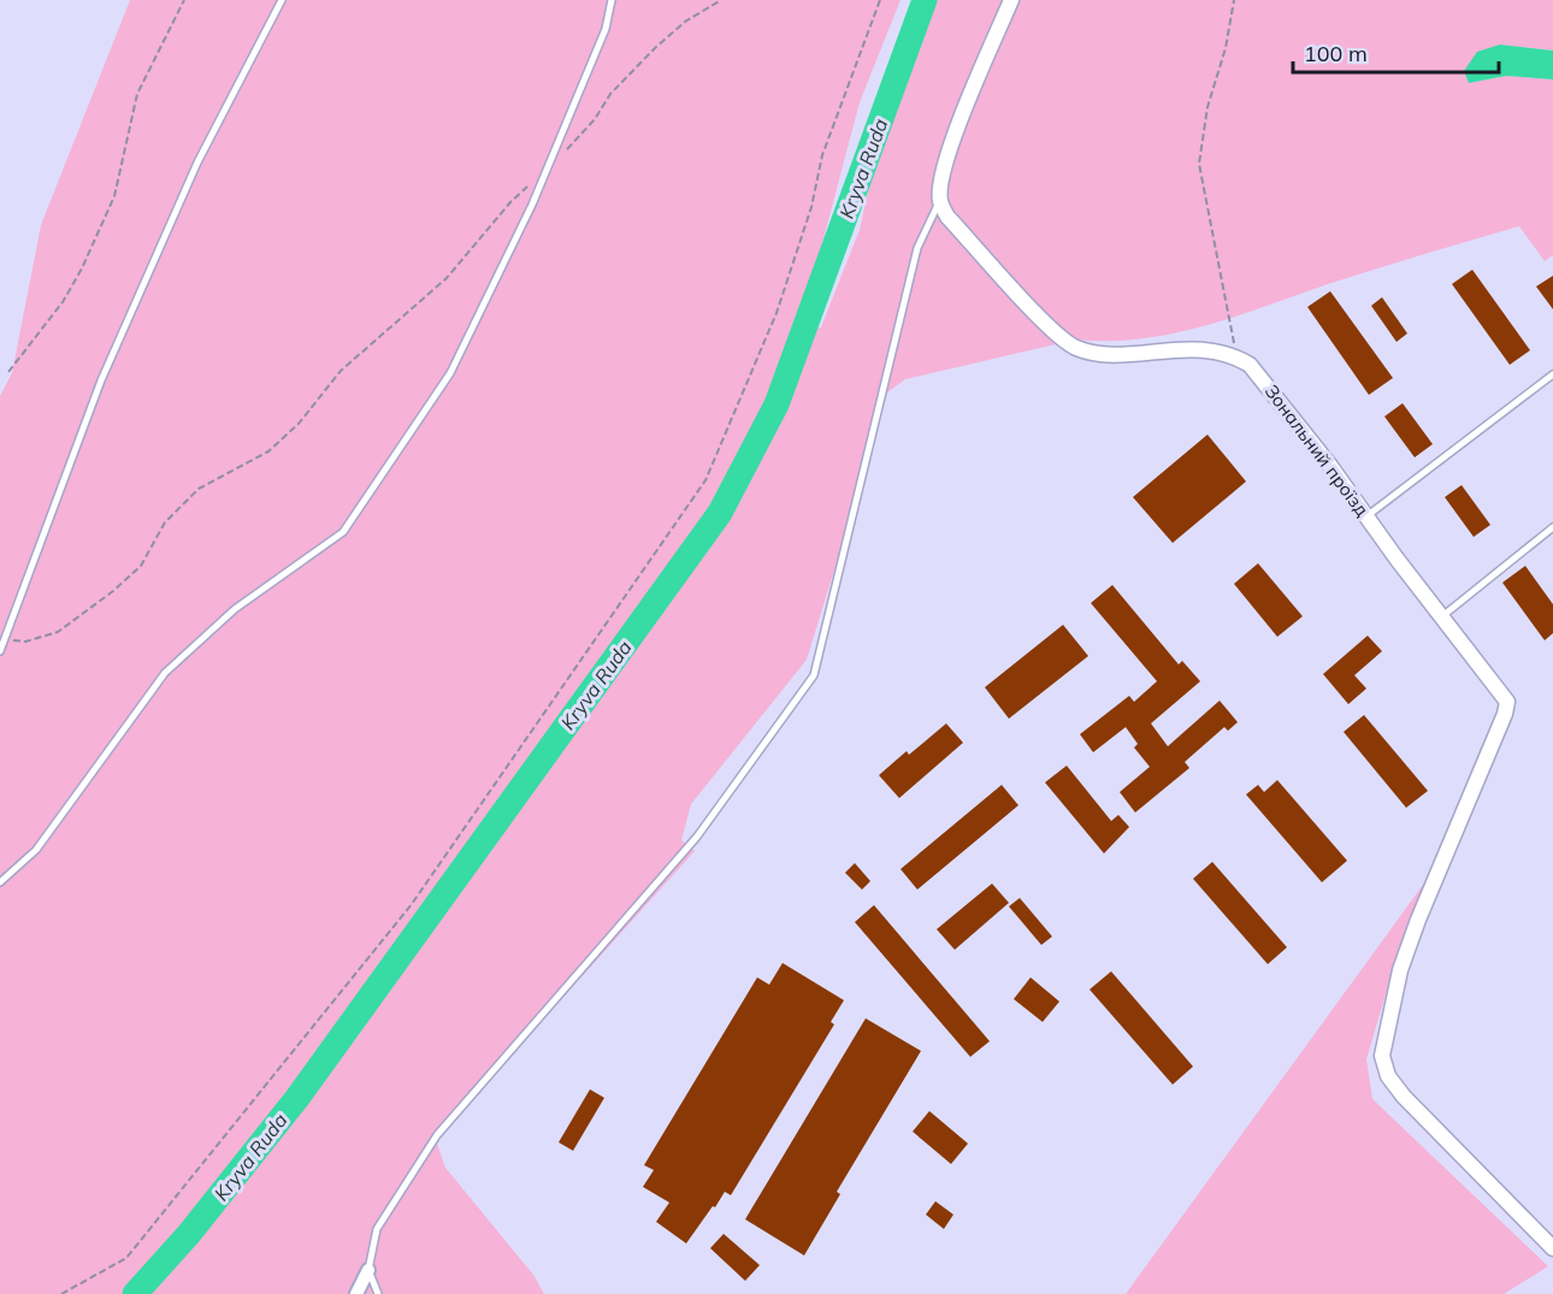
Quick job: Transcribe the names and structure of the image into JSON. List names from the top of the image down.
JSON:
{
  "streets": {
    "street": ["Зональний проїзд"]
  },
  "water": ["Kryva Ruda"],
  "scale_bar": "100 m"
}
